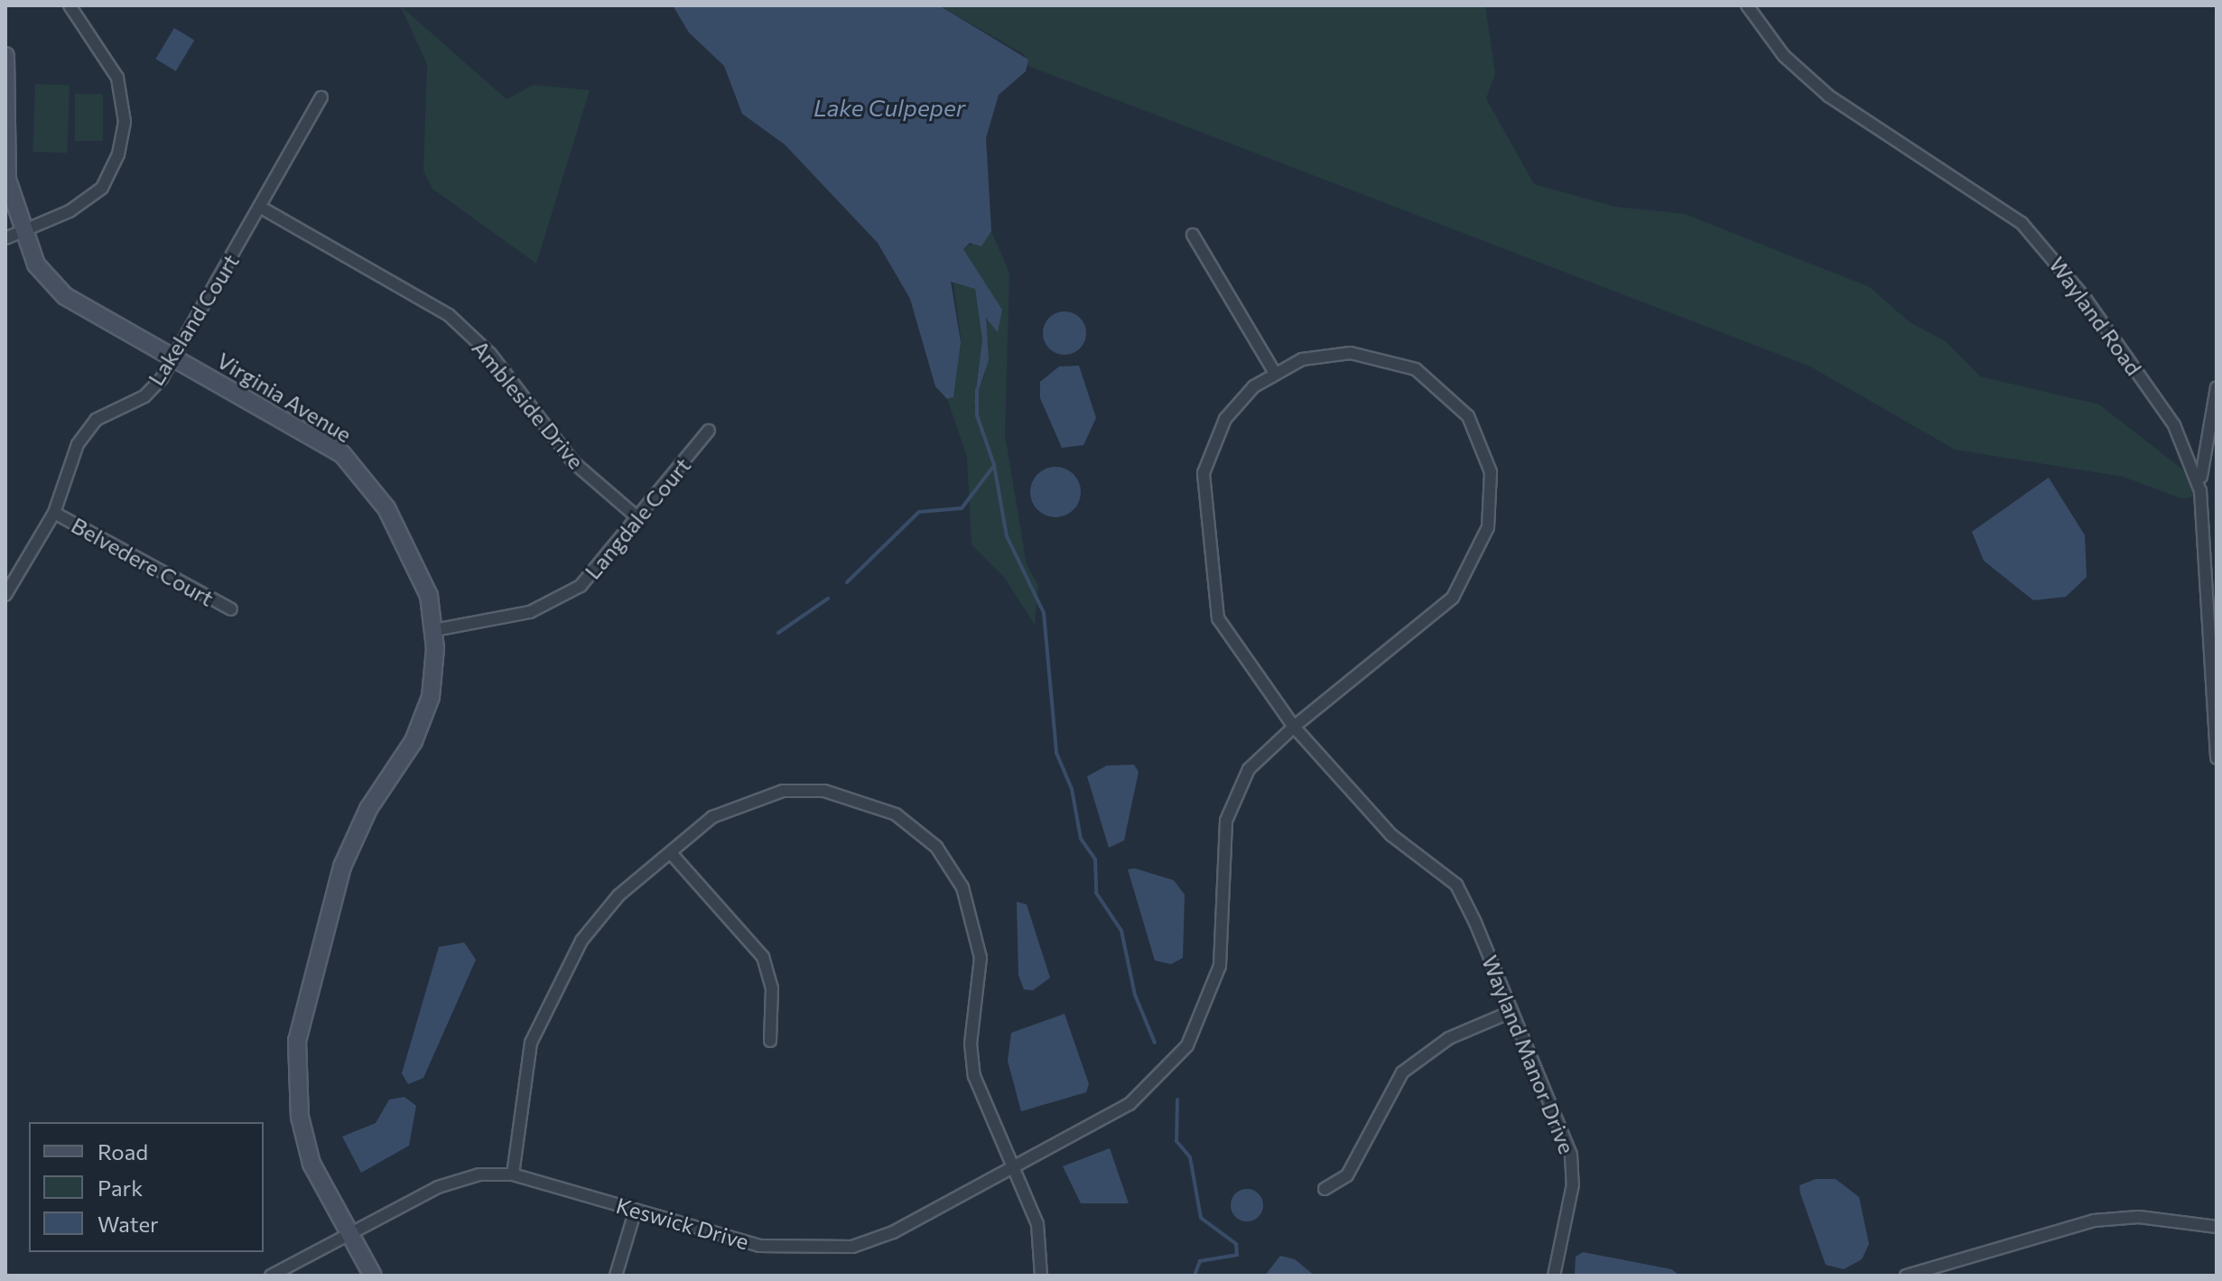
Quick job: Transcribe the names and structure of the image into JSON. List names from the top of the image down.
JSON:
{
  "streets": {
    "street": [
      "Wayland Road",
      "Lakeland Court",
      "Virginia Avenue",
      "Ambleside Drive",
      "Langdale Court",
      "Belvedere Court",
      "Wayland Manor Drive",
      "Keswick Drive"
    ]
  },
  "crossings": [
    ["Lakeland Court", "Virginia Avenue"],
    ["Lakeland Court", "Ambleside Drive"],
    ["Lakeland Court", "Belvedere Court"],
    ["Virginia Avenue", "Langdale Court"],
    ["Virginia Avenue", "Keswick Drive"],
    ["Ambleside Drive", "Langdale Court"],
    ["Wayland Manor Drive", "Keswick Drive"]
  ],
  "water": ["Lake Culpeper"],
  "legend": ["Road", "Park", "Water"]
}
